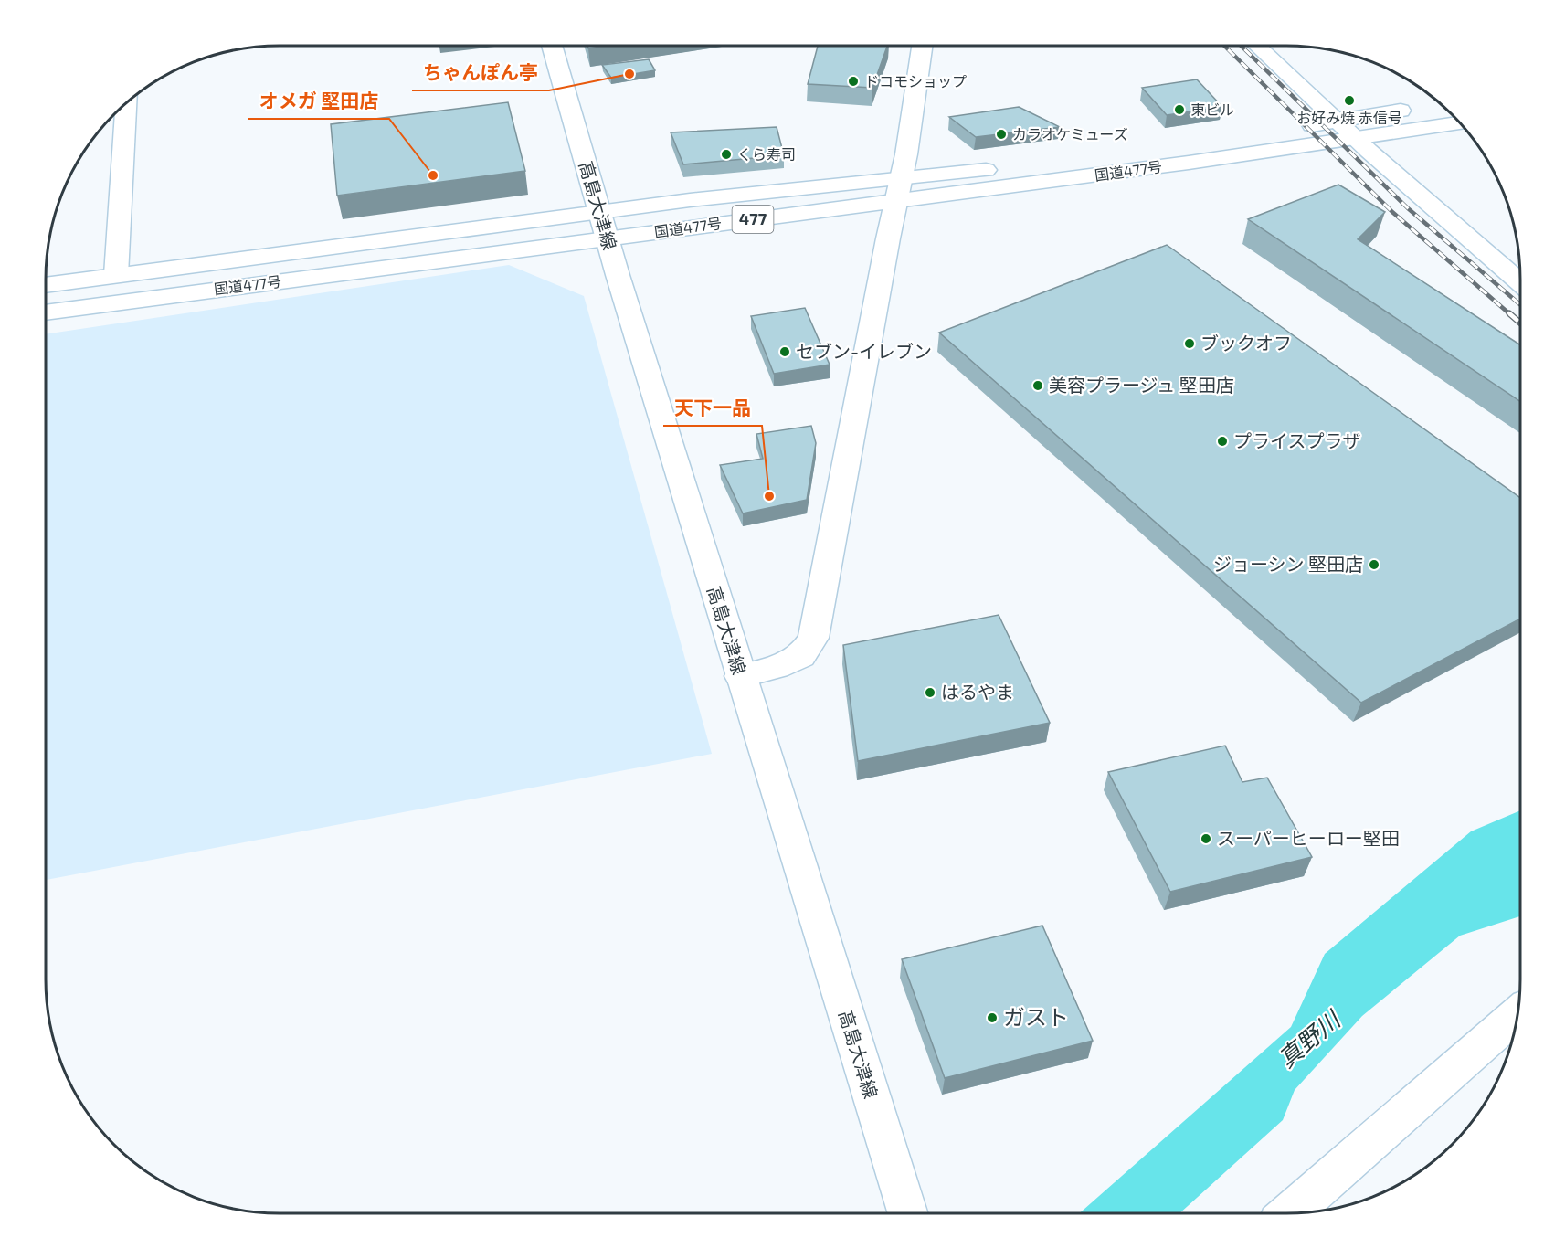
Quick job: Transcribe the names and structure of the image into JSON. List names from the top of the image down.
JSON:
{
  "streets": {
    "main road": ["国道477号", "高島大津線", "477"]
  },
  "crossings": [
    ["国道477号", "高島大津線"]
  ],
  "water": ["真野川"],
  "places": [
    "ちゃんぽん亭",
    "ドコモショップ",
    "お好み焼 赤信号",
    "東ビル",
    "カラオケミューズ",
    "くら寿司",
    "オメガ 堅田店",
    "ブックオフ",
    "セブン-イレブン",
    "美容プラージュ 堅田店",
    "プライスプラザ",
    "天下一品",
    "ジョーシン 堅田店",
    "はるやま",
    "スーパーヒーロー堅田",
    "ガスト"
  ]
}
